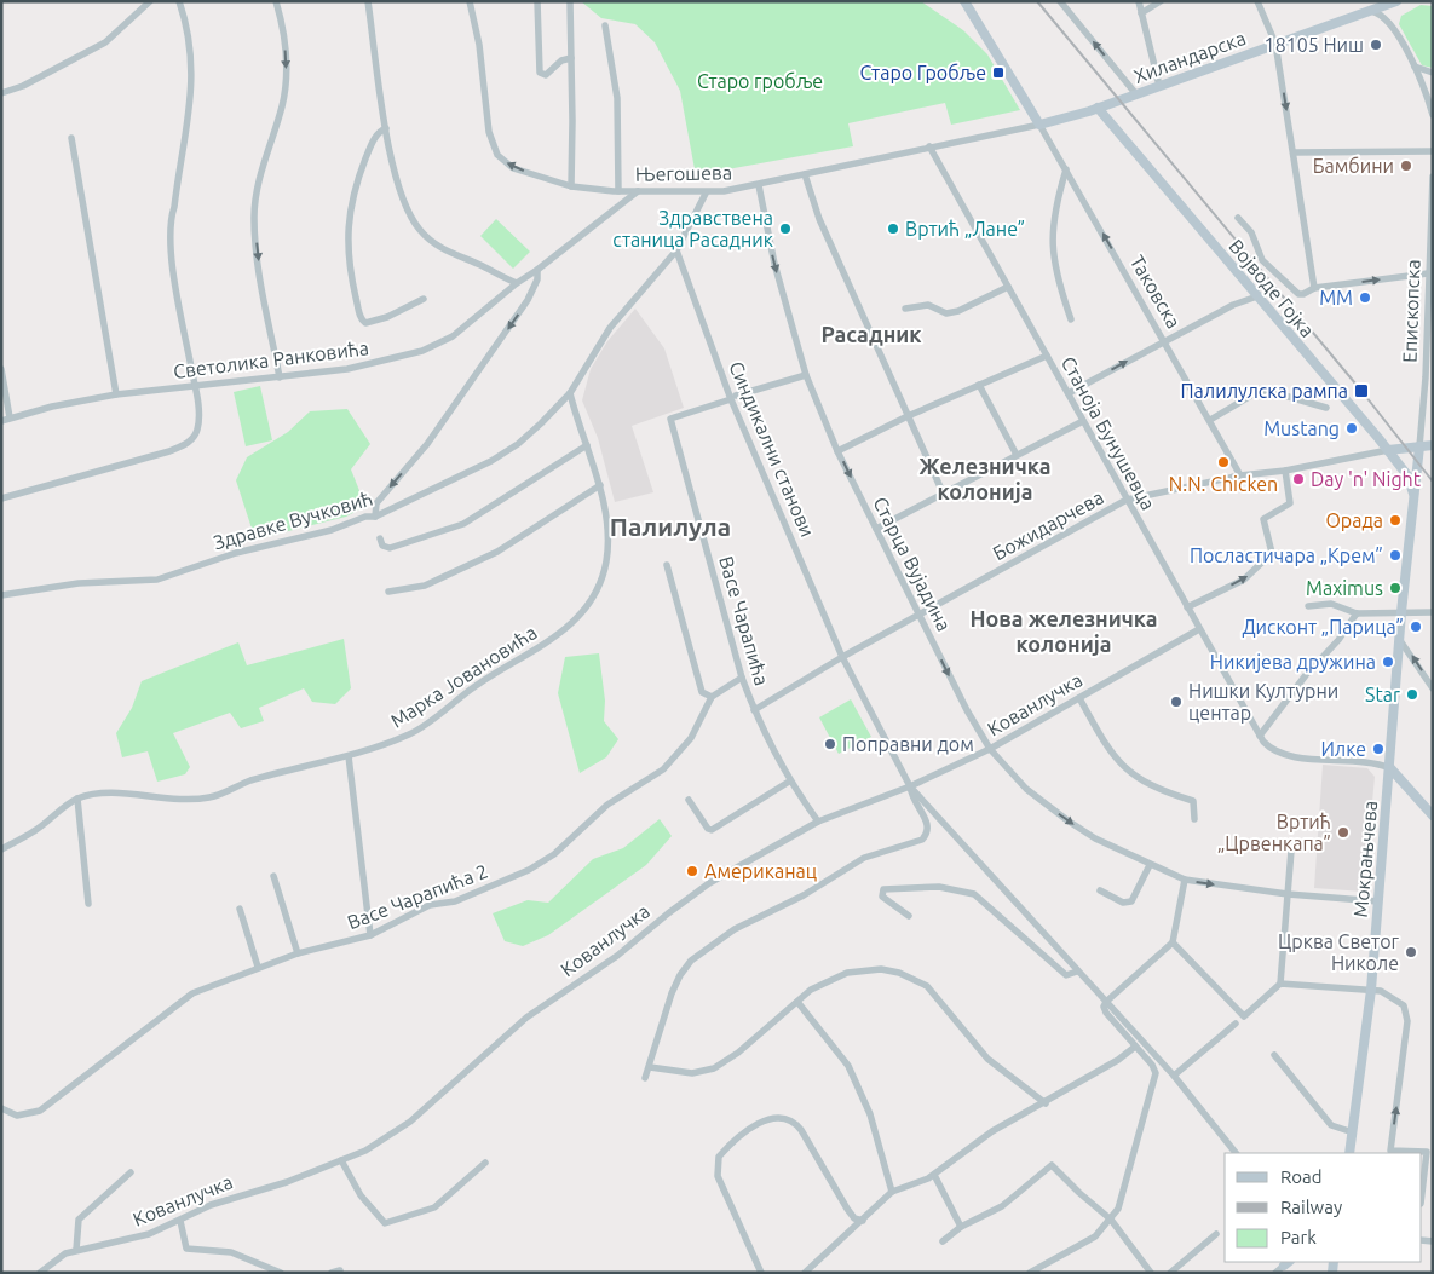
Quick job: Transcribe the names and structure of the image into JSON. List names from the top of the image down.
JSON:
{
  "streets": {
    "street": [
      "Хиландарска",
      "Његошева",
      "Војводе Гојка",
      "Таковска",
      "Епископска",
      "Светолика Ранковића",
      "Станоја Бунушевца",
      "Синдикални станови",
      "Здравке Вучковић",
      "Божидарчева",
      "Старца Вујадина",
      "Васе Чарапића",
      "Марка Јовановића",
      "Кованлучка",
      "Мокрањчева",
      "Васе Чарапића 2"
    ]
  },
  "crossings": [
    ["Хиландарска", "Његошева"],
    ["Хиландарска", "Војводе Гојка"],
    ["Његошева", "Војводе Гојка"],
    ["Његошева", "Таковска"],
    ["Његошева", "Светолика Ранковића"],
    ["Његошева", "Станоја Бунушевца"],
    ["Његошева", "Здравке Вучковић"],
    ["Његошева", "Старца Вујадина"],
    ["Војводе Гојка", "Божидарчева"],
    ["Таковска", "Божидарчева"],
    ["Станоја Бунушевца", "Божидарчева"],
    ["Станоја Бунушевца", "Кованлучка"],
    ["Станоја Бунушевца", "Мокрањчева"],
    ["Синдикални станови", "Здравке Вучковић"],
    ["Синдикални станови", "Божидарчева"],
    ["Синдикални станови", "Васе Чарапића"],
    ["Синдикални станови", "Кованлучка"],
    ["Здравке Вучковић", "Марка Јовановића"],
    ["Божидарчева", "Старца Вујадина"],
    ["Божидарчева", "Васе Чарапића"],
    ["Старца Вујадина", "Кованлучка"],
    ["Старца Вујадина", "Мокрањчева"],
    ["Васе Чарапића", "Кованлучка"]
  ],
  "one_way": ["Таковска", "Старца Вујадина"],
  "districts": [
    "Расадник",
    "Железничка колонија",
    "Палилула",
    "Нова железничка колонија"
  ],
  "parks": ["Старо гробље"],
  "places": {
    "other": [
      "18105 Ниш",
      "Бамбини",
      "Здравствена станица Расадник",
      "Вртић „Лане”",
      "ММ",
      "Mustang",
      "N.N. Chicken",
      "Day 'n' Night",
      "Орада",
      "Посластичара „Крем”",
      "Maximus",
      "Дисконт „Парица”",
      "Никијева дружина",
      "Star",
      "Нишки Културни центар",
      "Поправни дом",
      "Илке",
      "Вртић „Црвенкапа”",
      "Американац",
      "Црква Светог Николе"
    ],
    "transit": ["Старо Гробље", "Палилулска рампа"]
  },
  "legend": ["Road", "Railway", "Park"]
}
